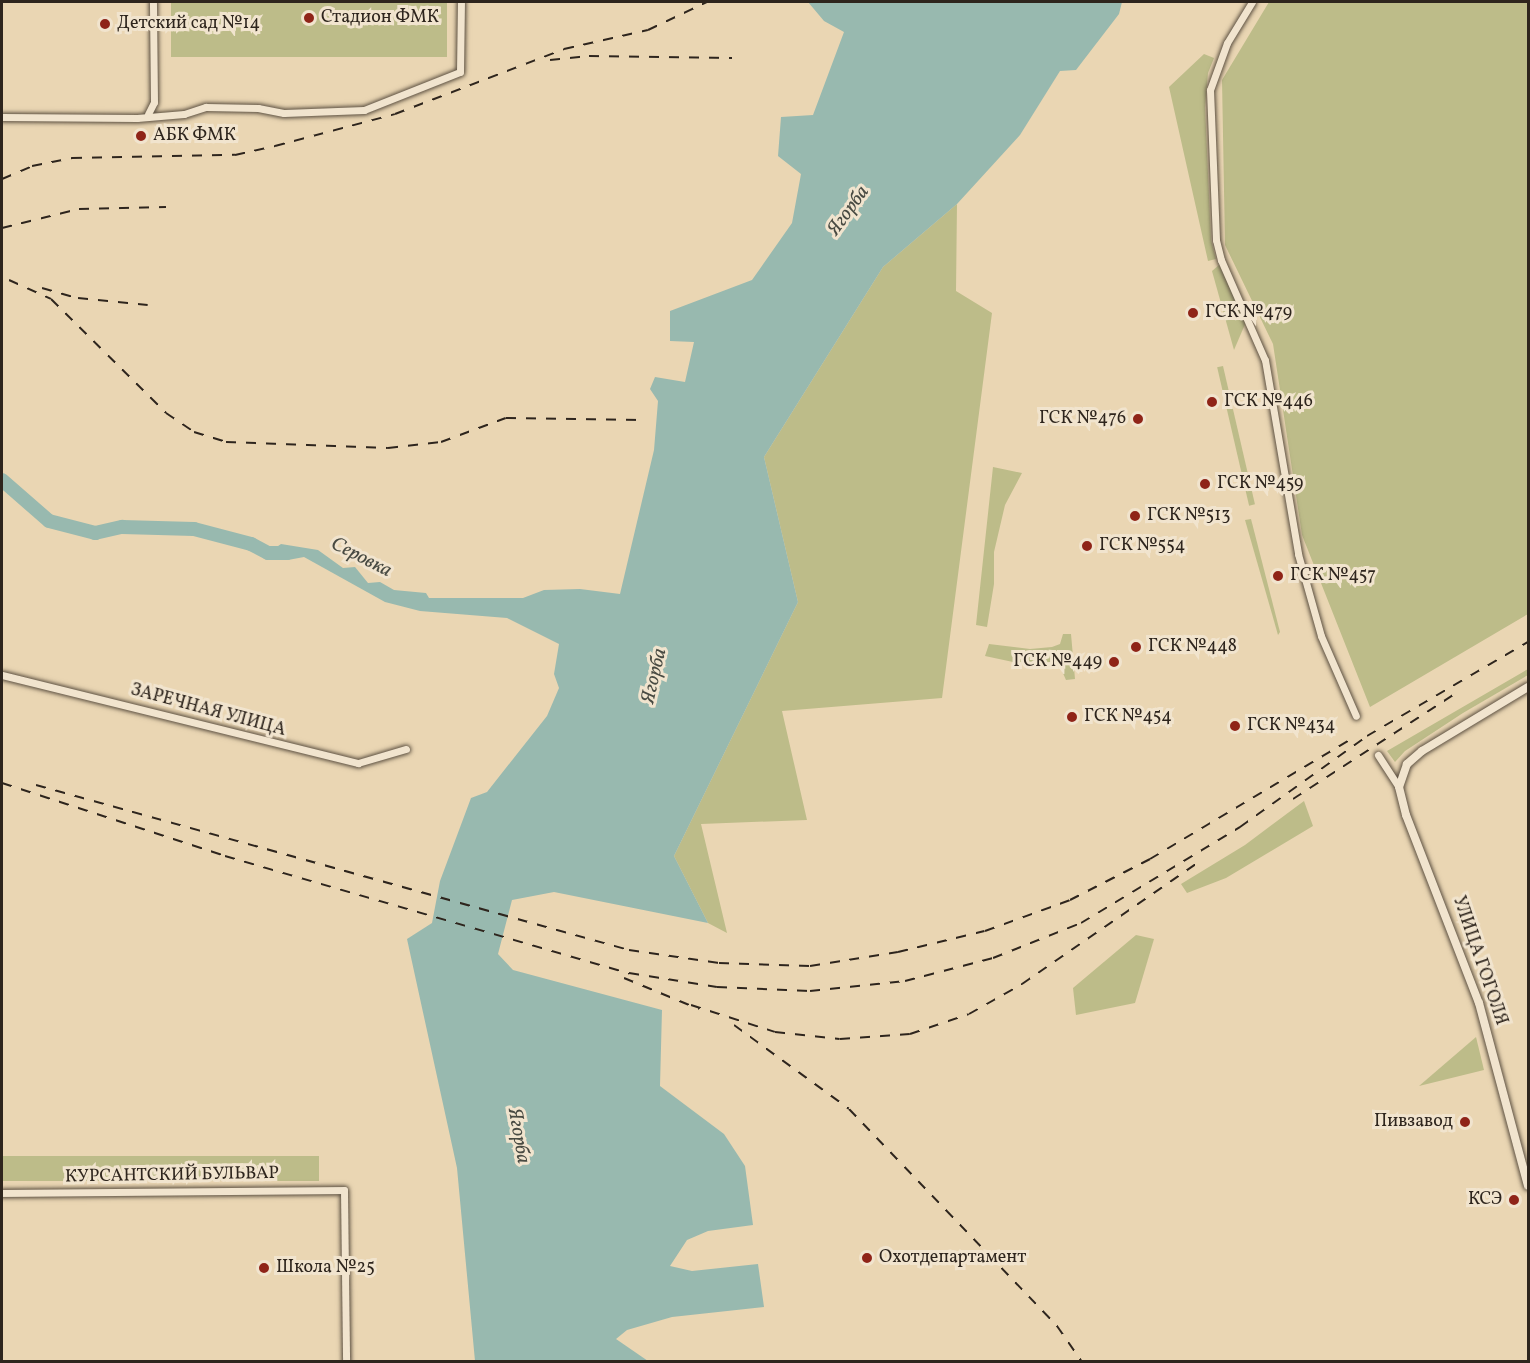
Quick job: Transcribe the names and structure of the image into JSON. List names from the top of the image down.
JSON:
{
  "streets": {
    "street": ["ЗАРЕЧНАЯ УЛИЦА", "УЛИЦА ГОГОЛЯ", "КУРСАНТСКИЙ БУЛЬВАР"]
  },
  "water": ["Ягорба", "Серовка"],
  "places": [
    "Стадион ФМК",
    "Детский сад №14",
    "АБК ФМК",
    "ГСК №479",
    "ГСК №446",
    "ГСК №476",
    "ГСК №459",
    "ГСК №513",
    "ГСК №554",
    "ГСК №457",
    "ГСК №448",
    "ГСК №449",
    "ГСК №454",
    "ГСК №434",
    "Пивзавод",
    "КСЭ",
    "Охотдепартамент",
    "Школа №25"
  ]
}
